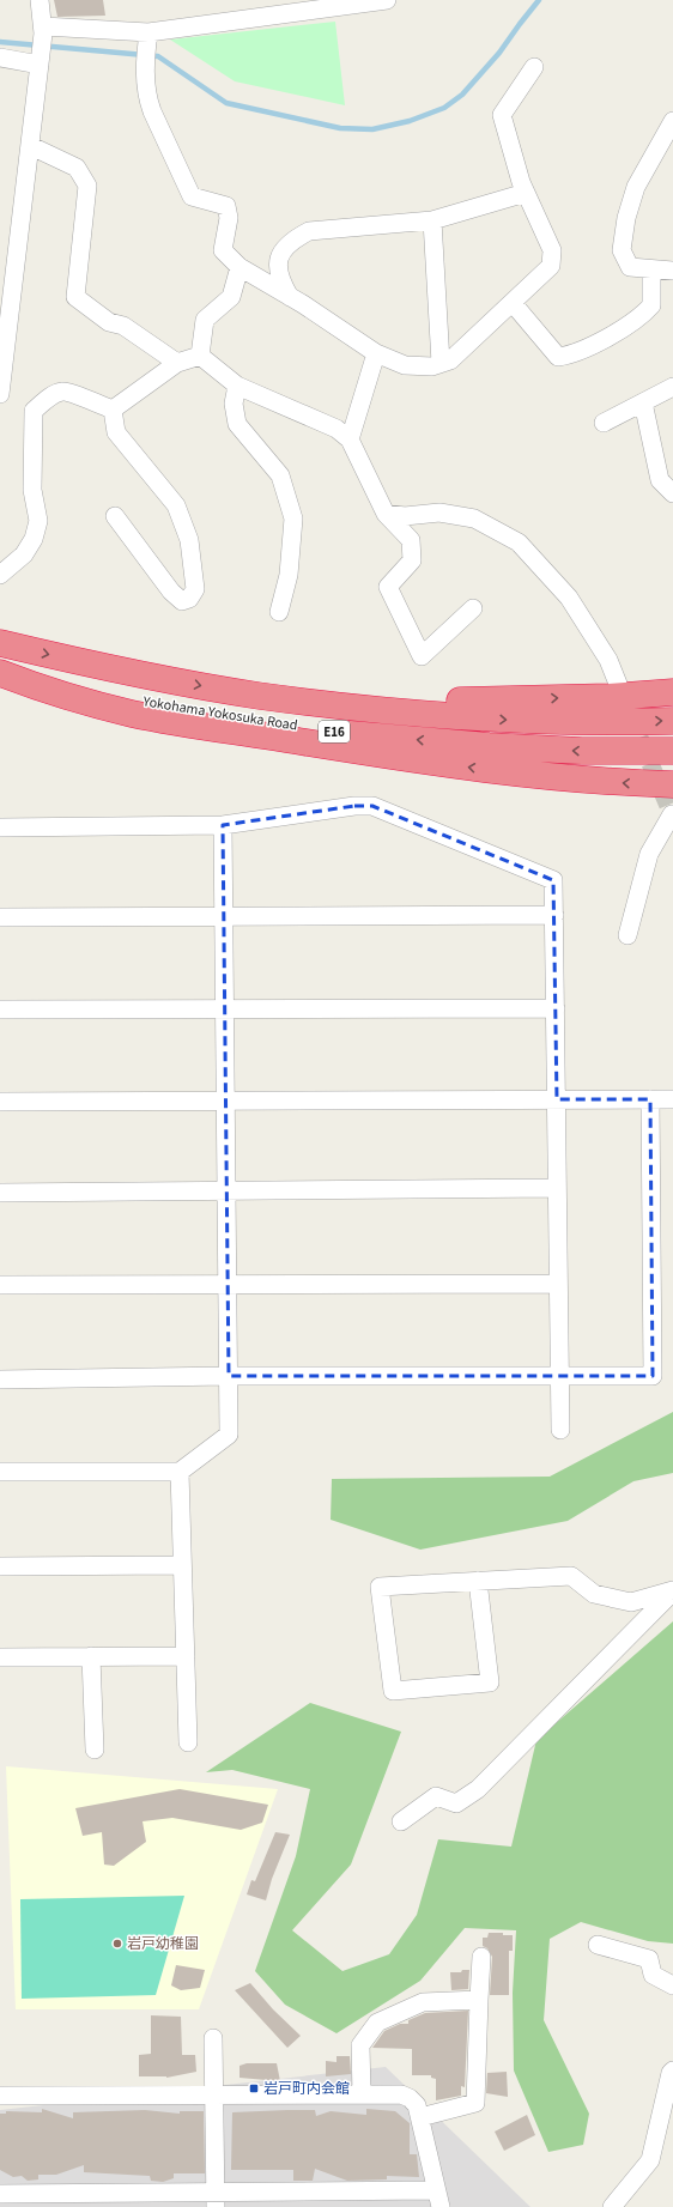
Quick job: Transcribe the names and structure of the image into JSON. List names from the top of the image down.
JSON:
{
  "streets": {
    "highway": ["Yokohama Yokosuka Road", "E16"]
  },
  "places": {
    "other": ["岩戸幼稚園"],
    "transit": ["岩戸町内会館"]
  }
}
